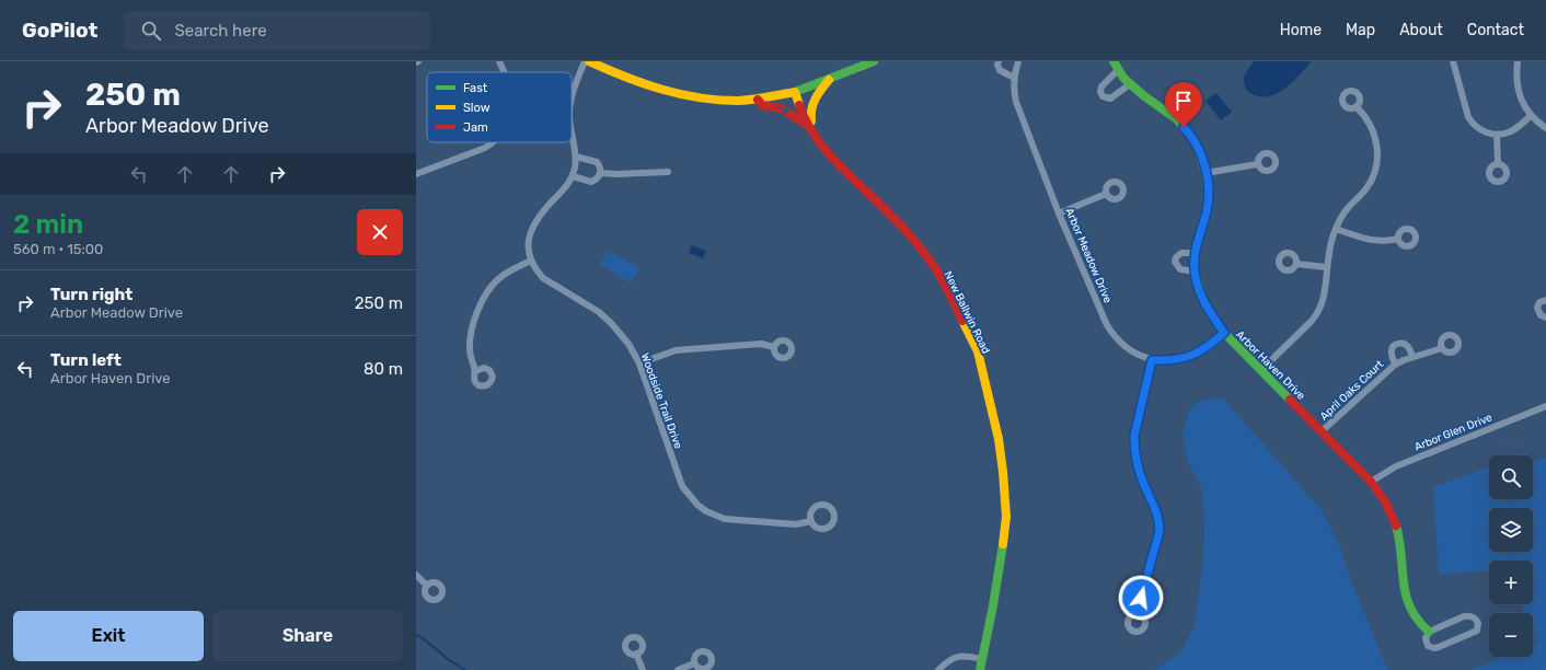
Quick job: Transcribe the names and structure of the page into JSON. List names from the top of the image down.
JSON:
{
  "streets": {
    "street": [
      "Arbor Meadow Drive",
      "New Ballwin Road",
      "Arbor Haven Drive",
      "April Oaks Court",
      "Woodside Trail Drive",
      "Arbor Glen Drive"
    ]
  },
  "crossings": [
    ["Arbor Meadow Drive", "Arbor Haven Drive"],
    ["Arbor Haven Drive", "April Oaks Court"],
    ["Arbor Haven Drive", "Arbor Glen Drive"]
  ],
  "legend": ["Fast", "Slow", "Jam"],
  "page": {
    "header": "GoPilot",
    "search": "Search here",
    "nav": [
      "Home",
      "Map",
      "About",
      "Contact"
    ],
    "turn": ["250 m", "Arbor Meadow Drive"],
    "heading": ["2 min", "560 m · 15:00"],
    "list": [
      {
        "name": "Turn right",
        "note": "Arbor Meadow Drive",
        "value": "250 m"
      },
      {
        "name": "Turn left",
        "note": "Arbor Haven Drive",
        "value": "80 m"
      }
    ],
    "map_buttons": ["+", "−"],
    "buttons": ["Exit", "Share"]
  }
}
